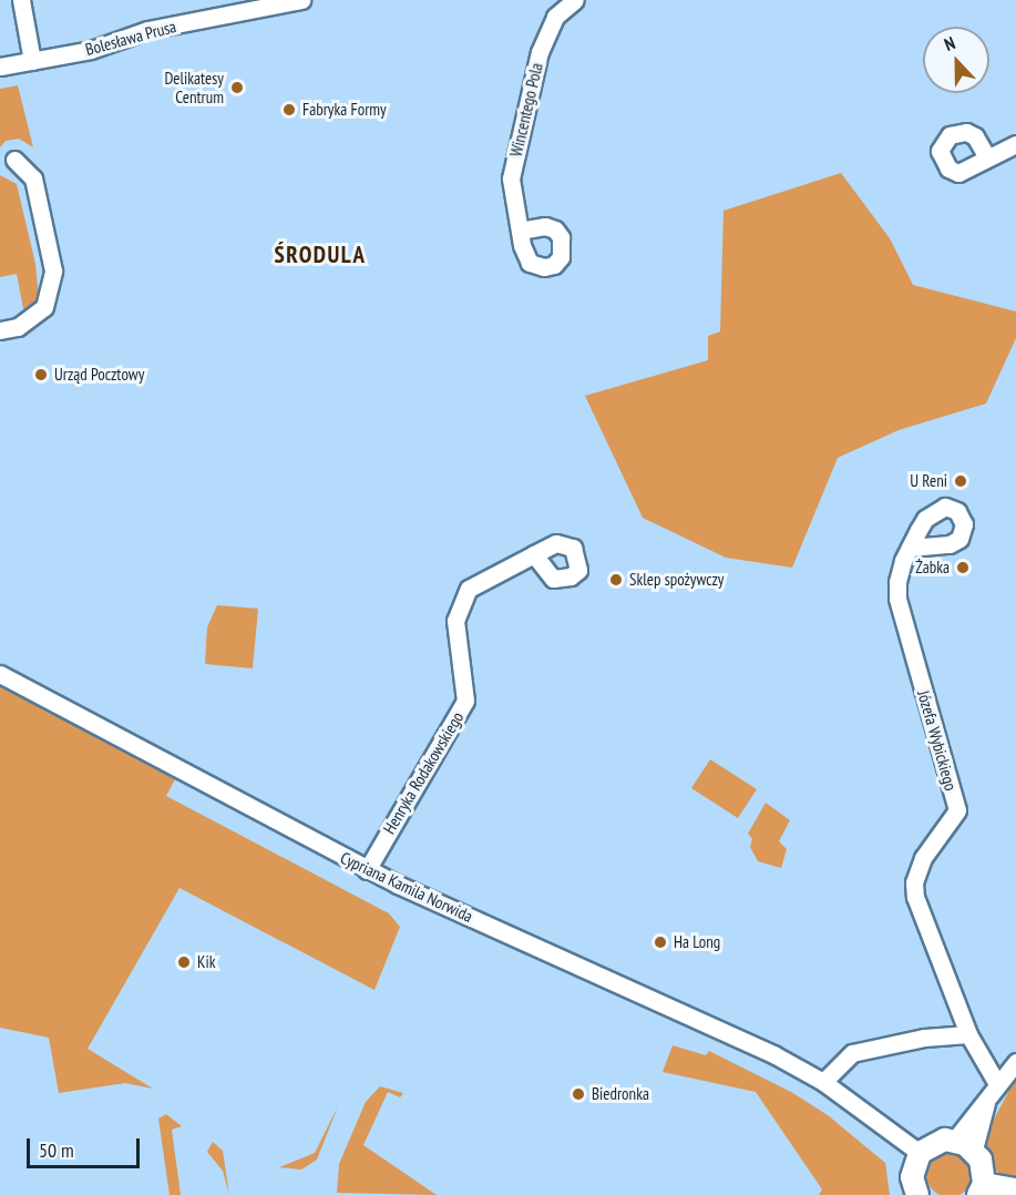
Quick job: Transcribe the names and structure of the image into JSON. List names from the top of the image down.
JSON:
{
  "streets": {
    "street": [
      "Bolesława Prusa",
      "Wincentego Pola",
      "Józefa Wybickiego",
      "Henryka Rodakowskiego",
      "Cypriana Kamila Norwida"
    ]
  },
  "crossings": [
    ["Henryka Rodakowskiego", "Cypriana Kamila Norwida"]
  ],
  "districts": ["ŚRODULA"],
  "places": [
    "Delikatesy Centrum",
    "Fabryka Formy",
    "Urząd Pocztowy",
    "U Reni",
    "Żabka",
    "Sklep spożywczy",
    "Ha Long",
    "Kik",
    "Biedronka"
  ],
  "scale_bar": "50 m",
  "north": "top"
}
